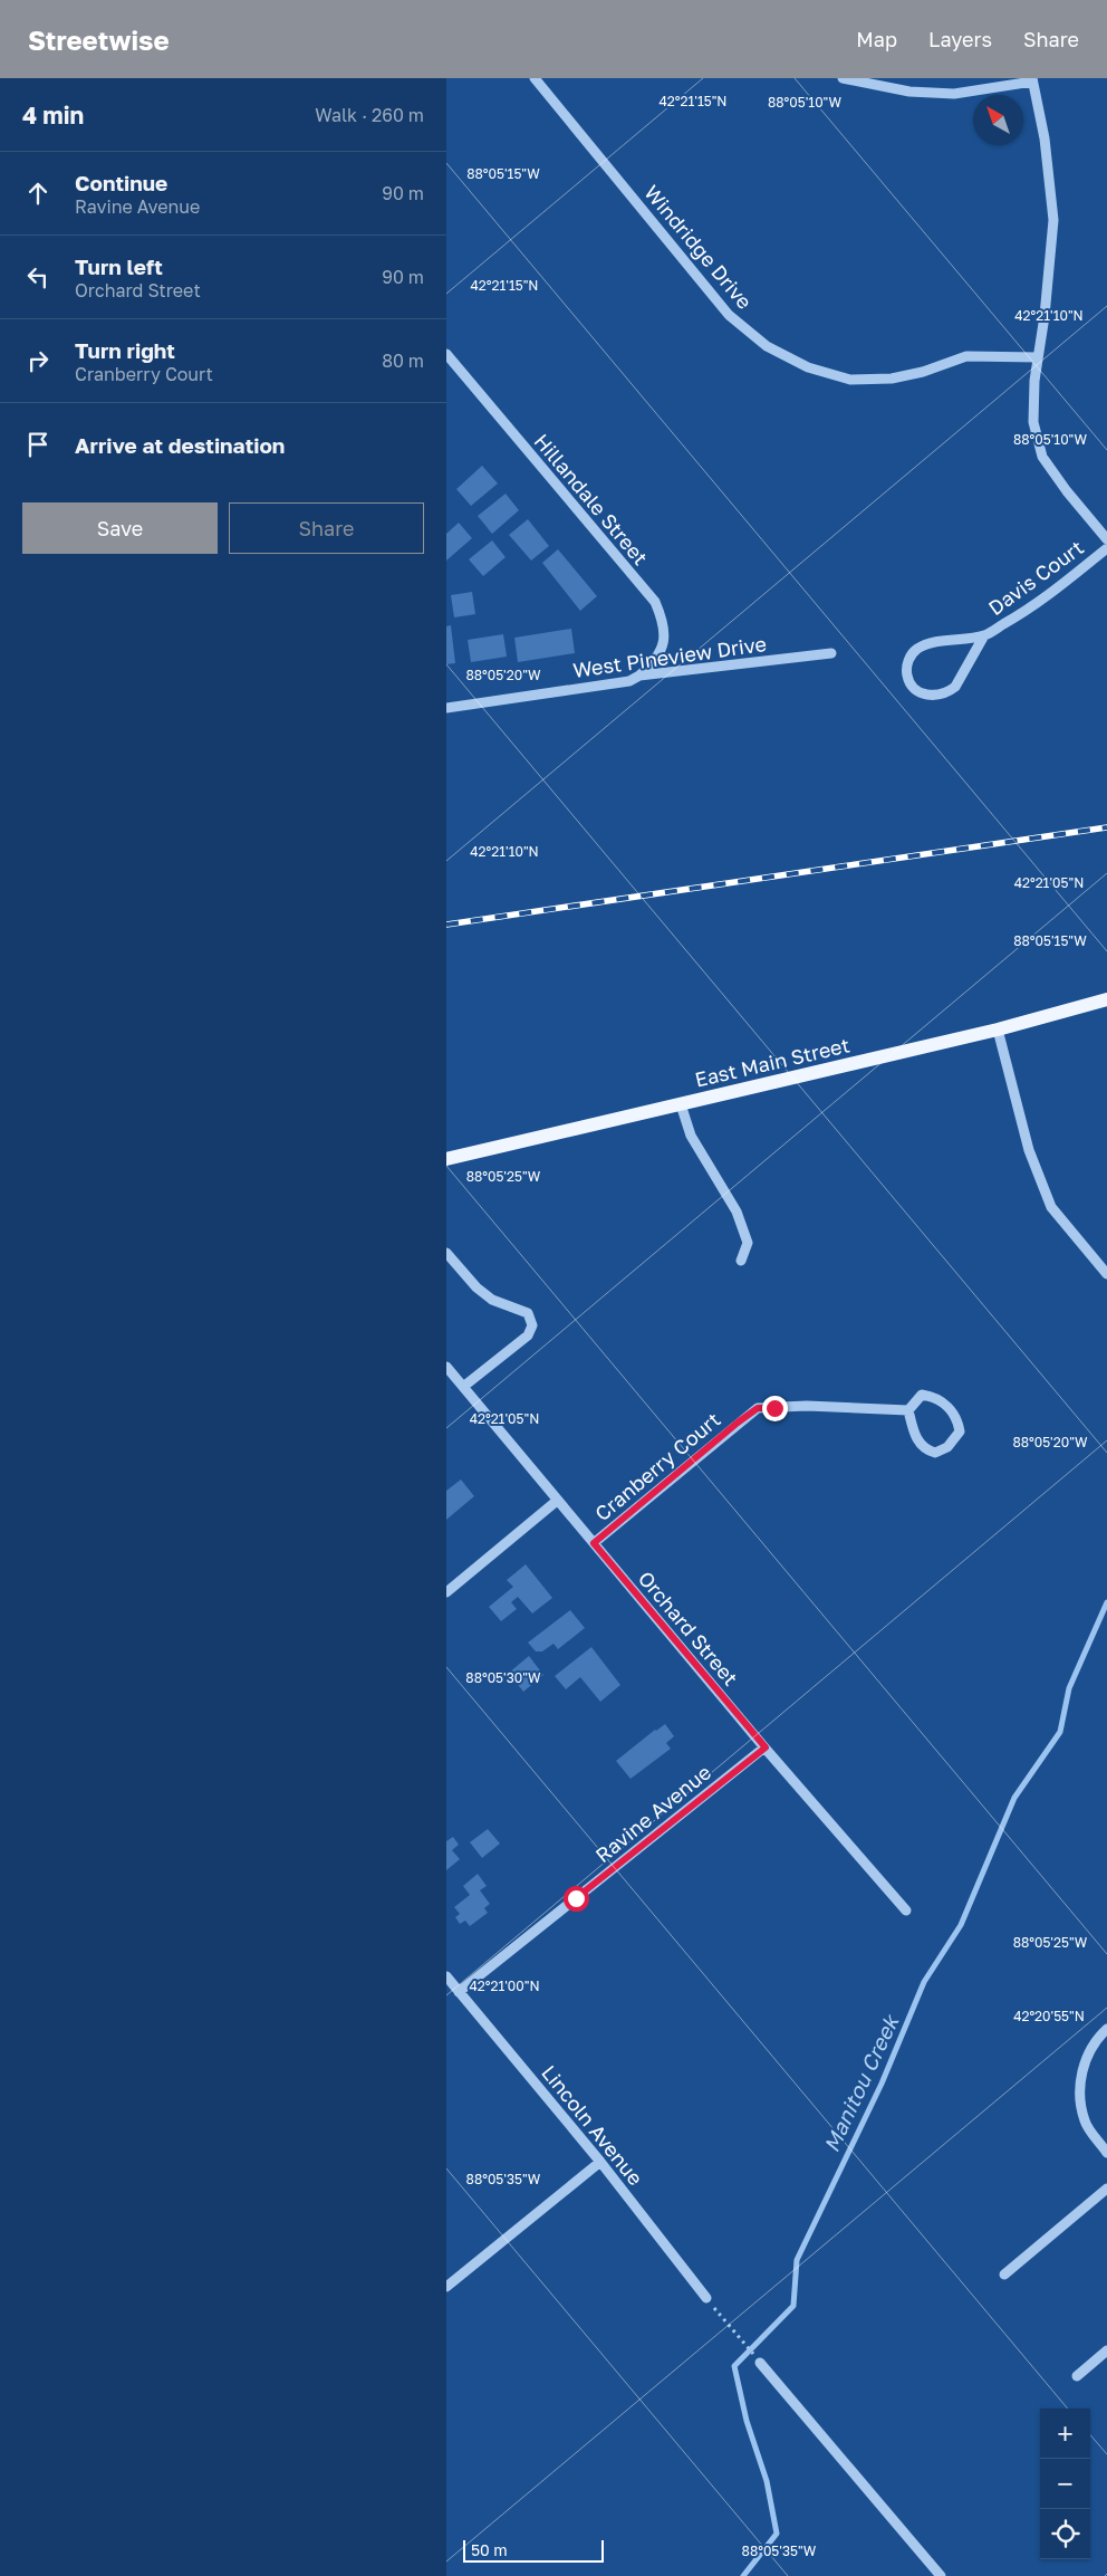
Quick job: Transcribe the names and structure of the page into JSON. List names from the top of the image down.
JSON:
{
  "streets": {
    "main road": ["East Main Street"],
    "street": [
      "Windridge Drive",
      "Hillandale Street",
      "Davis Court",
      "West Pineview Drive",
      "Cranberry Court",
      "Orchard Street",
      "Ravine Avenue",
      "Lincoln Avenue"
    ]
  },
  "crossings": [
    ["Hillandale Street", "West Pineview Drive"],
    ["Cranberry Court", "Orchard Street"],
    ["Orchard Street", "Ravine Avenue"],
    ["Ravine Avenue", "Lincoln Avenue"]
  ],
  "water": ["Manitou Creek"],
  "scale_bar": "50 m",
  "north": "top left",
  "page": {
    "header": "Streetwise",
    "nav": ["Map", "Layers", "Share"],
    "heading": ["4 min", "Walk · 260 m"],
    "list": [
      ["Continue", "Ravine Avenue", "90 m"],
      ["Turn left", "Orchard Street", "90 m"],
      ["Turn right", "Cranberry Court", "80 m"],
      "Arrive at destination"
    ],
    "buttons": ["Save", "Share"],
    "map_buttons": ["+", "−"],
    "scale": "50 m"
  },
  "coordinates": [
    "42°21'15\"N",
    "88°05'10\"W",
    "88°05'15\"W",
    "42°21'10\"N",
    "88°05'20\"W",
    "42°21'05\"N",
    "88°05'25\"W",
    "88°05'30\"W",
    "42°21'00\"N",
    "42°20'55\"N",
    "88°05'35\"W"
  ]
}
